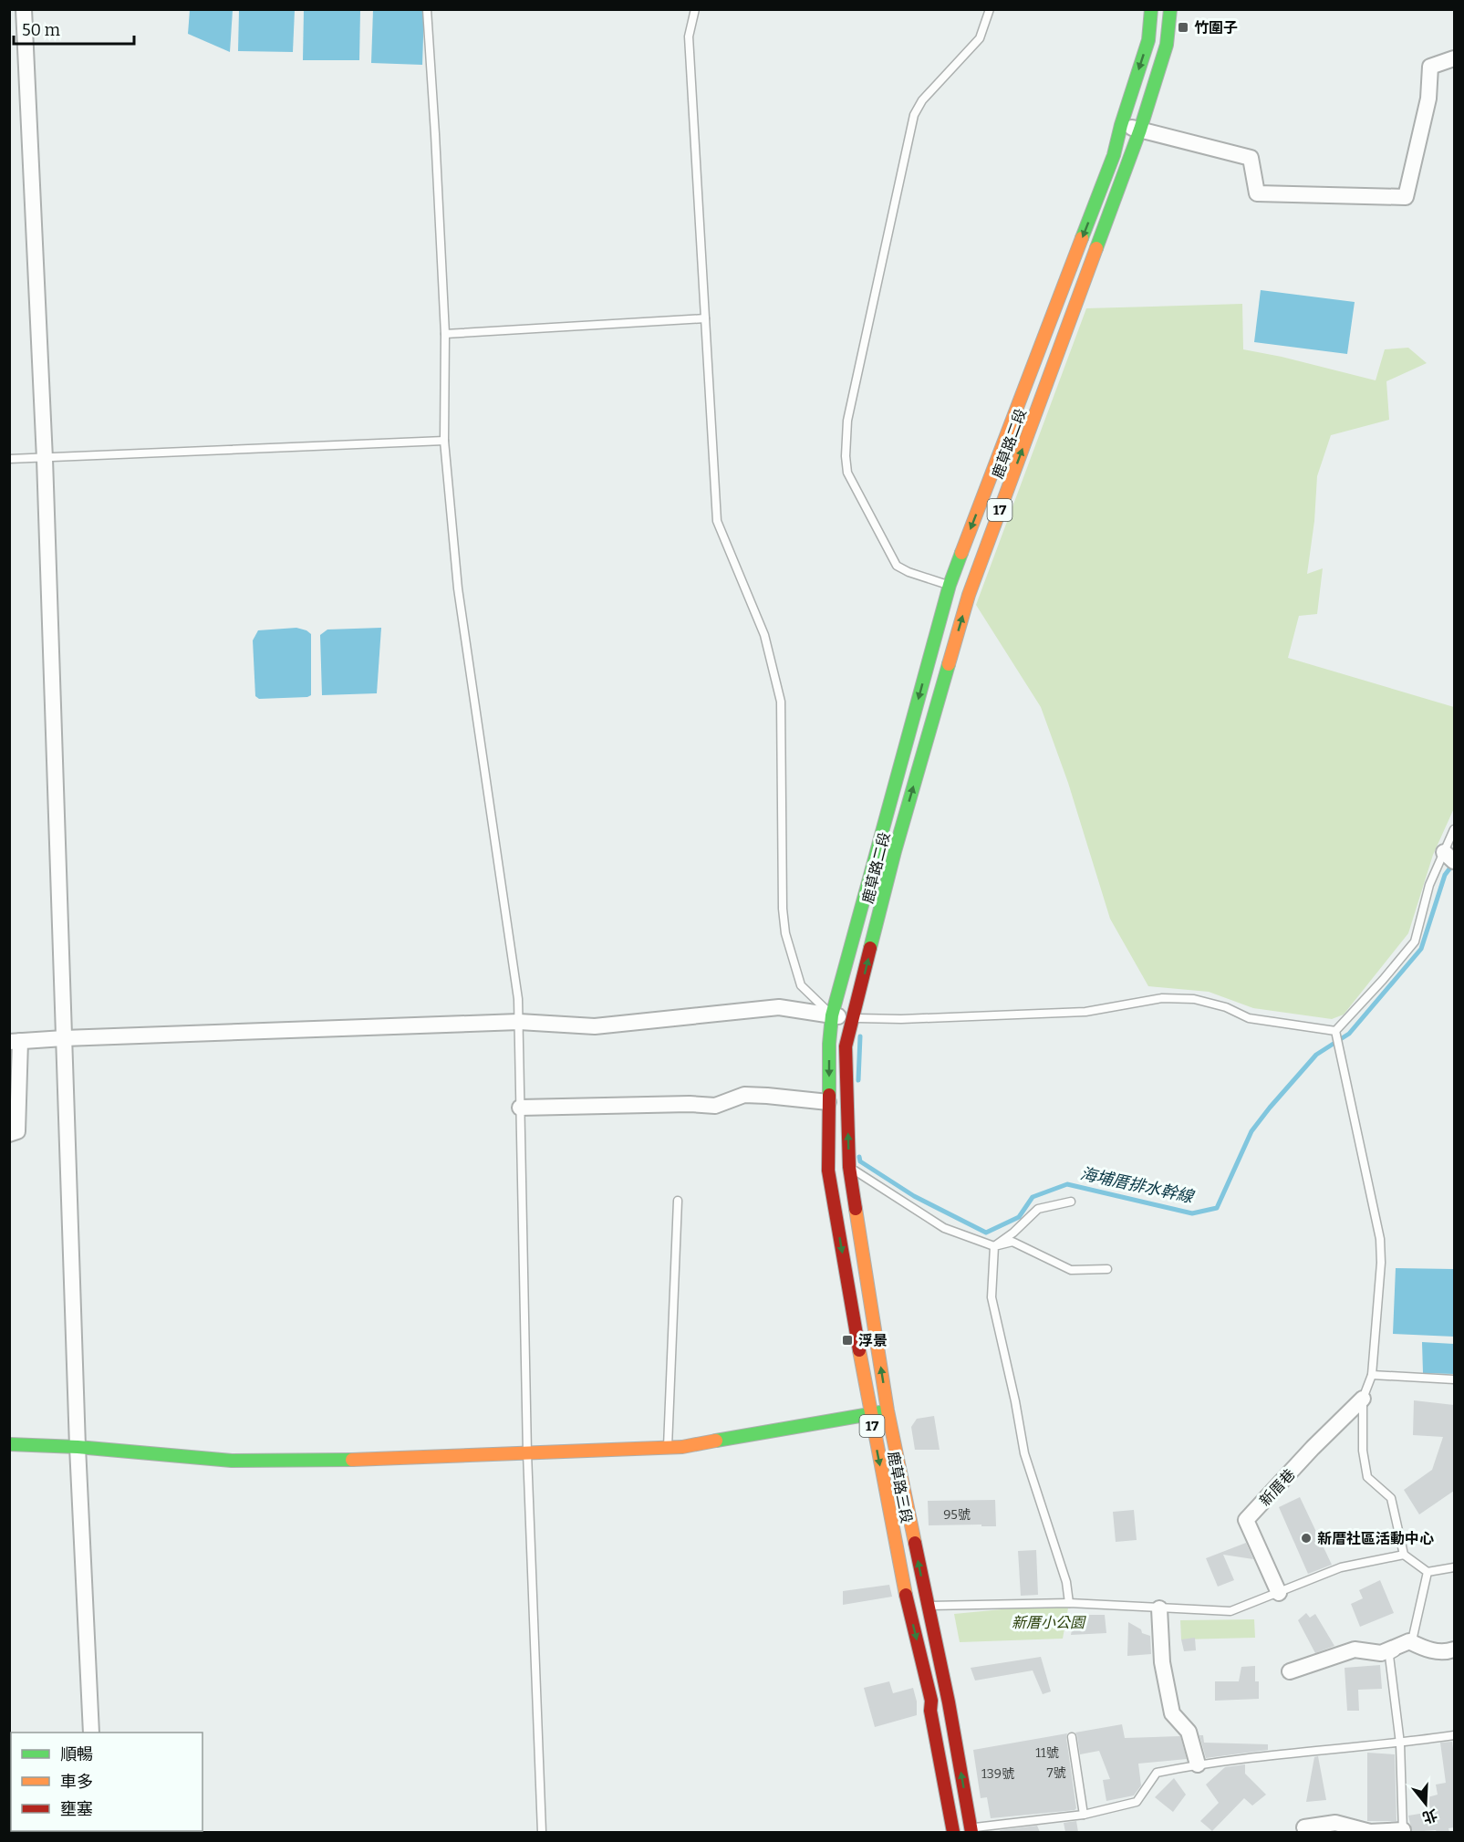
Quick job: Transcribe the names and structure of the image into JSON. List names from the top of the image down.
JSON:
{
  "streets": {
    "main road": ["鹿草路二段", "17", "鹿草路三段"],
    "street": ["新厝巷"]
  },
  "crossings": [
    ["鹿草路二段", "鹿草路三段"]
  ],
  "water": ["海埔厝排水幹線"],
  "parks": ["新厝小公園"],
  "places": {
    "transit": ["竹圍子", "浮景"],
    "other": ["新厝社區活動中心"]
  },
  "house_numbers": [
    "95號",
    "11號",
    "7號",
    "139號"
  ],
  "legend": ["順暢", "車多", "壅塞"],
  "scale_bar": "50 m",
  "north": "bottom"
}
